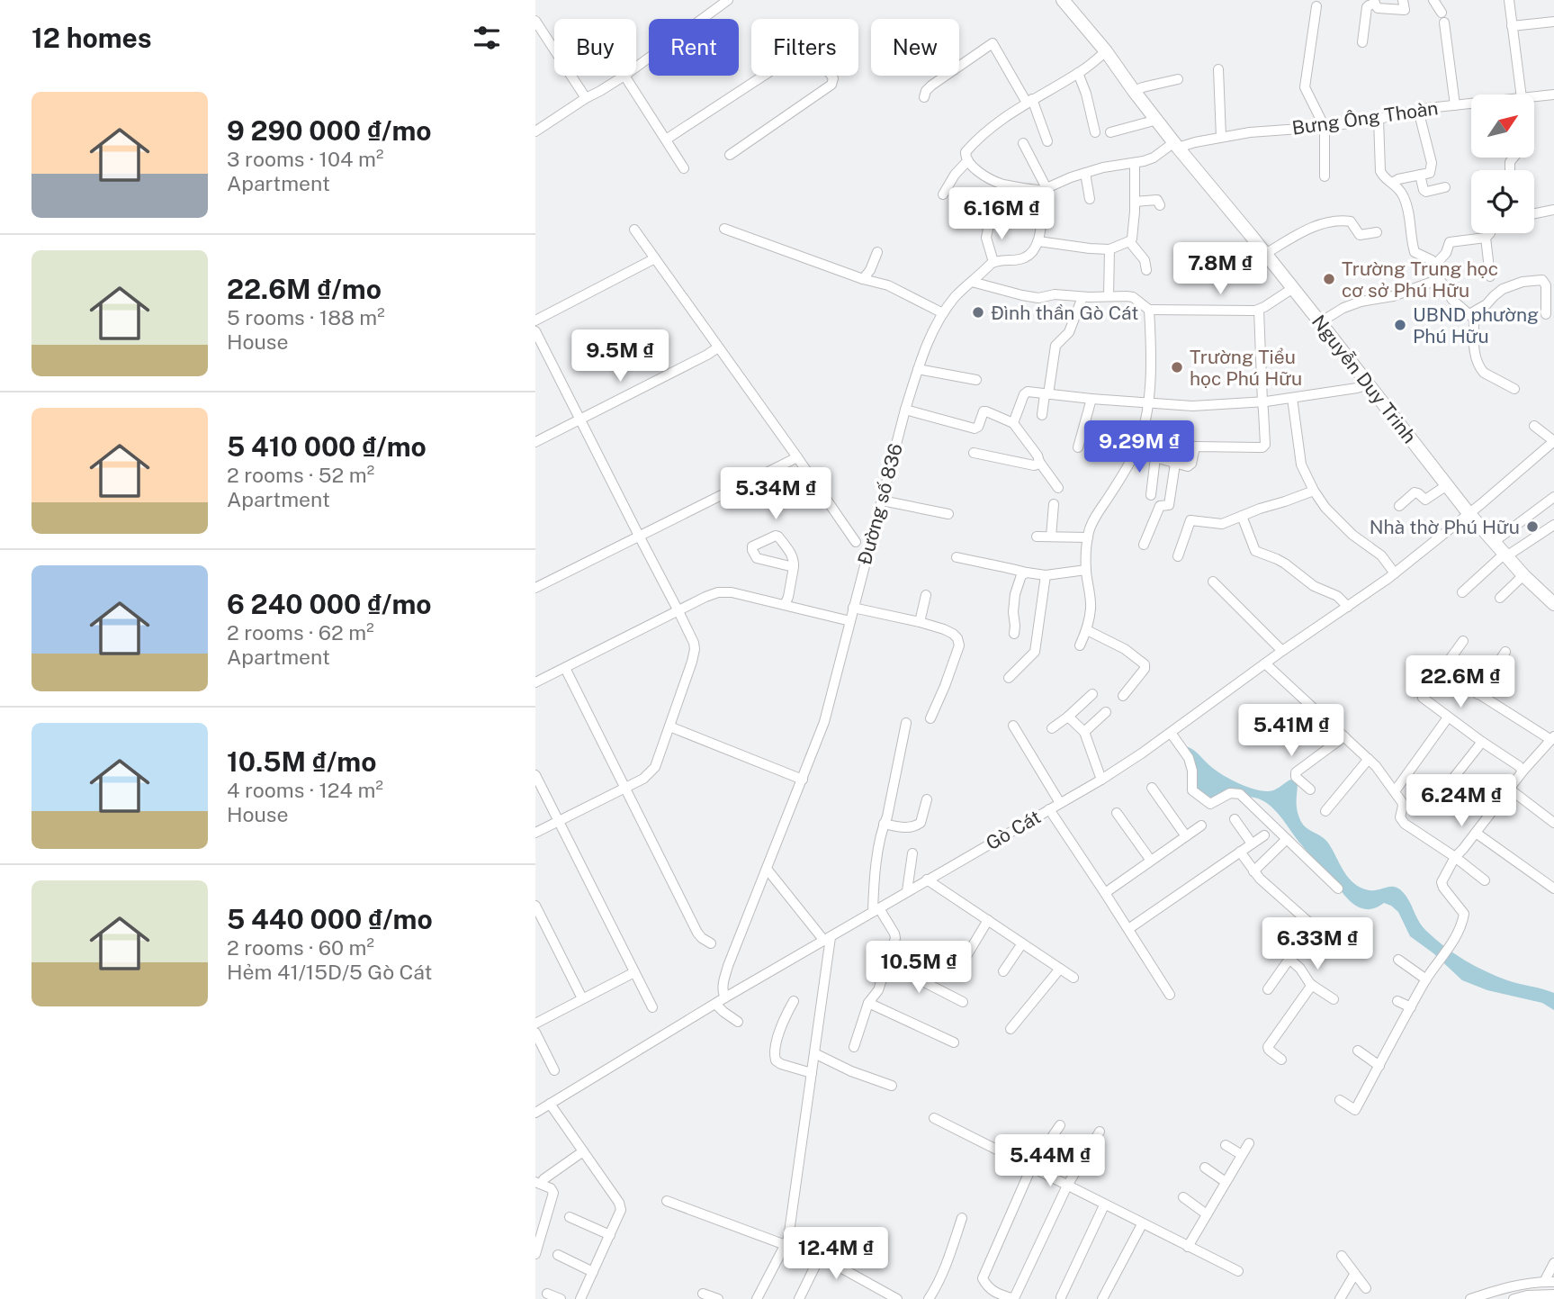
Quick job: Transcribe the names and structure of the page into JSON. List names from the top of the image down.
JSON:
{
  "streets": {
    "main road": ["Nguyễn Duy Trinh"],
    "street": ["Bưng Ông Thoàn", "Đường số 836", "Gò Cát"]
  },
  "crossings": [
    ["Bưng Ông Thoàn", "Nguyễn Duy Trinh"],
    ["Nguyễn Duy Trinh", "Gò Cát"],
    ["Đường số 836", "Gò Cát"]
  ],
  "places": [
    "Trường Trung học cơ sở Phú Hữu",
    "Đình thần Gò Cát",
    "UBND phường Phú Hữu",
    "Trường Tiểu học Phú Hữu",
    "Nhà thờ Phú Hữu"
  ],
  "north": "top right",
  "page": {
    "heading": "12 homes",
    "chip": [
      "Buy",
      "Rent",
      "Filters",
      "New"
    ],
    "list": [
      {
        "name": "9 290 000 ₫/mo",
        "note": "3 rooms · 104 m² · Apartment"
      },
      {
        "name": "22.6M ₫/mo",
        "note": "5 rooms · 188 m² · House"
      },
      {
        "name": "5 410 000 ₫/mo",
        "note": "2 rooms · 52 m² · Apartment"
      },
      {
        "name": "6 240 000 ₫/mo",
        "note": "2 rooms · 62 m² · Apartment"
      },
      {
        "name": "10.5M ₫/mo",
        "note": "4 rooms · 124 m² · House"
      },
      {
        "name": "5 440 000 ₫/mo",
        "note": "2 rooms · 60 m² · Hẻm 41/15D/5 Gò Cát"
      }
    ],
    "price": [
      "6.16M ₫",
      "7.8M ₫",
      "9.5M ₫",
      "9.29M ₫",
      "5.34M ₫",
      "22.6M ₫",
      "5.41M ₫",
      "6.24M ₫",
      "6.33M ₫",
      "10.5M ₫",
      "5.44M ₫",
      "12.4M ₫"
    ]
  }
}
